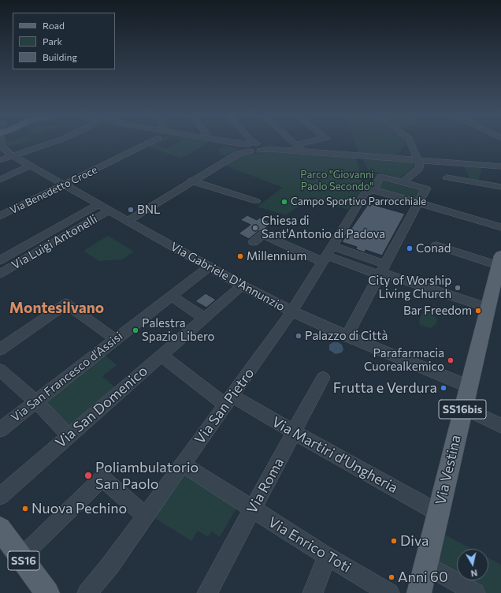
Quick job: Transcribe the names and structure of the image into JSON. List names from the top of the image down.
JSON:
{
  "streets": {
    "main road": ["SS16bis", "Via Vestina", "SS16"],
    "street": [
      "Via Benedetto Croce",
      "Via Luigi Antonelli",
      "Via Gabriele D'Annunzio",
      "Via San Francesco d'Assisi",
      "Via San Pietro",
      "Via San Domenico",
      "Via Martiri d'Ungheria",
      "Via Roma",
      "Via Enrico Toti"
    ]
  },
  "crossings": [
    ["Via Benedetto Croce", "Via Gabriele D'Annunzio"],
    ["Via Luigi Antonelli", "Via Gabriele D'Annunzio"],
    ["Via Gabriele D'Annunzio", "Via San Francesco d'Assisi"],
    ["Via Gabriele D'Annunzio", "Via San Pietro"],
    ["Via Gabriele D'Annunzio", "Via San Domenico"],
    ["Via Gabriele D'Annunzio", "Via Vestina"],
    ["Via San Pietro", "Via Martiri d'Ungheria"],
    ["Via San Pietro", "Via Enrico Toti"],
    ["Via San Domenico", "Via Martiri d'Ungheria"],
    ["Via Martiri d'Ungheria", "Via Vestina"],
    ["Via Martiri d'Ungheria", "Via Roma"],
    ["Via Roma", "Via Enrico Toti"]
  ],
  "districts": ["Montesilvano"],
  "parks": ["Parco \"Giovanni Paolo Secondo\""],
  "places": [
    "Campo Sportivo Parrocchiale",
    "BNL",
    "Chiesa di Sant'Antonio di Padova",
    "Conad",
    "Millennium",
    "City of Worship Living Church",
    "Bar Freedom",
    "Palestra Spazio Libero",
    "Palazzo di Città",
    "Parafarmacia Cuorealkemico",
    "Frutta e Verdura",
    "Poliambulatorio San Paolo",
    "Nuova Pechino",
    "Diva",
    "Anni 60"
  ],
  "legend": ["Road", "Park", "Building"],
  "north": "bottom"
}
